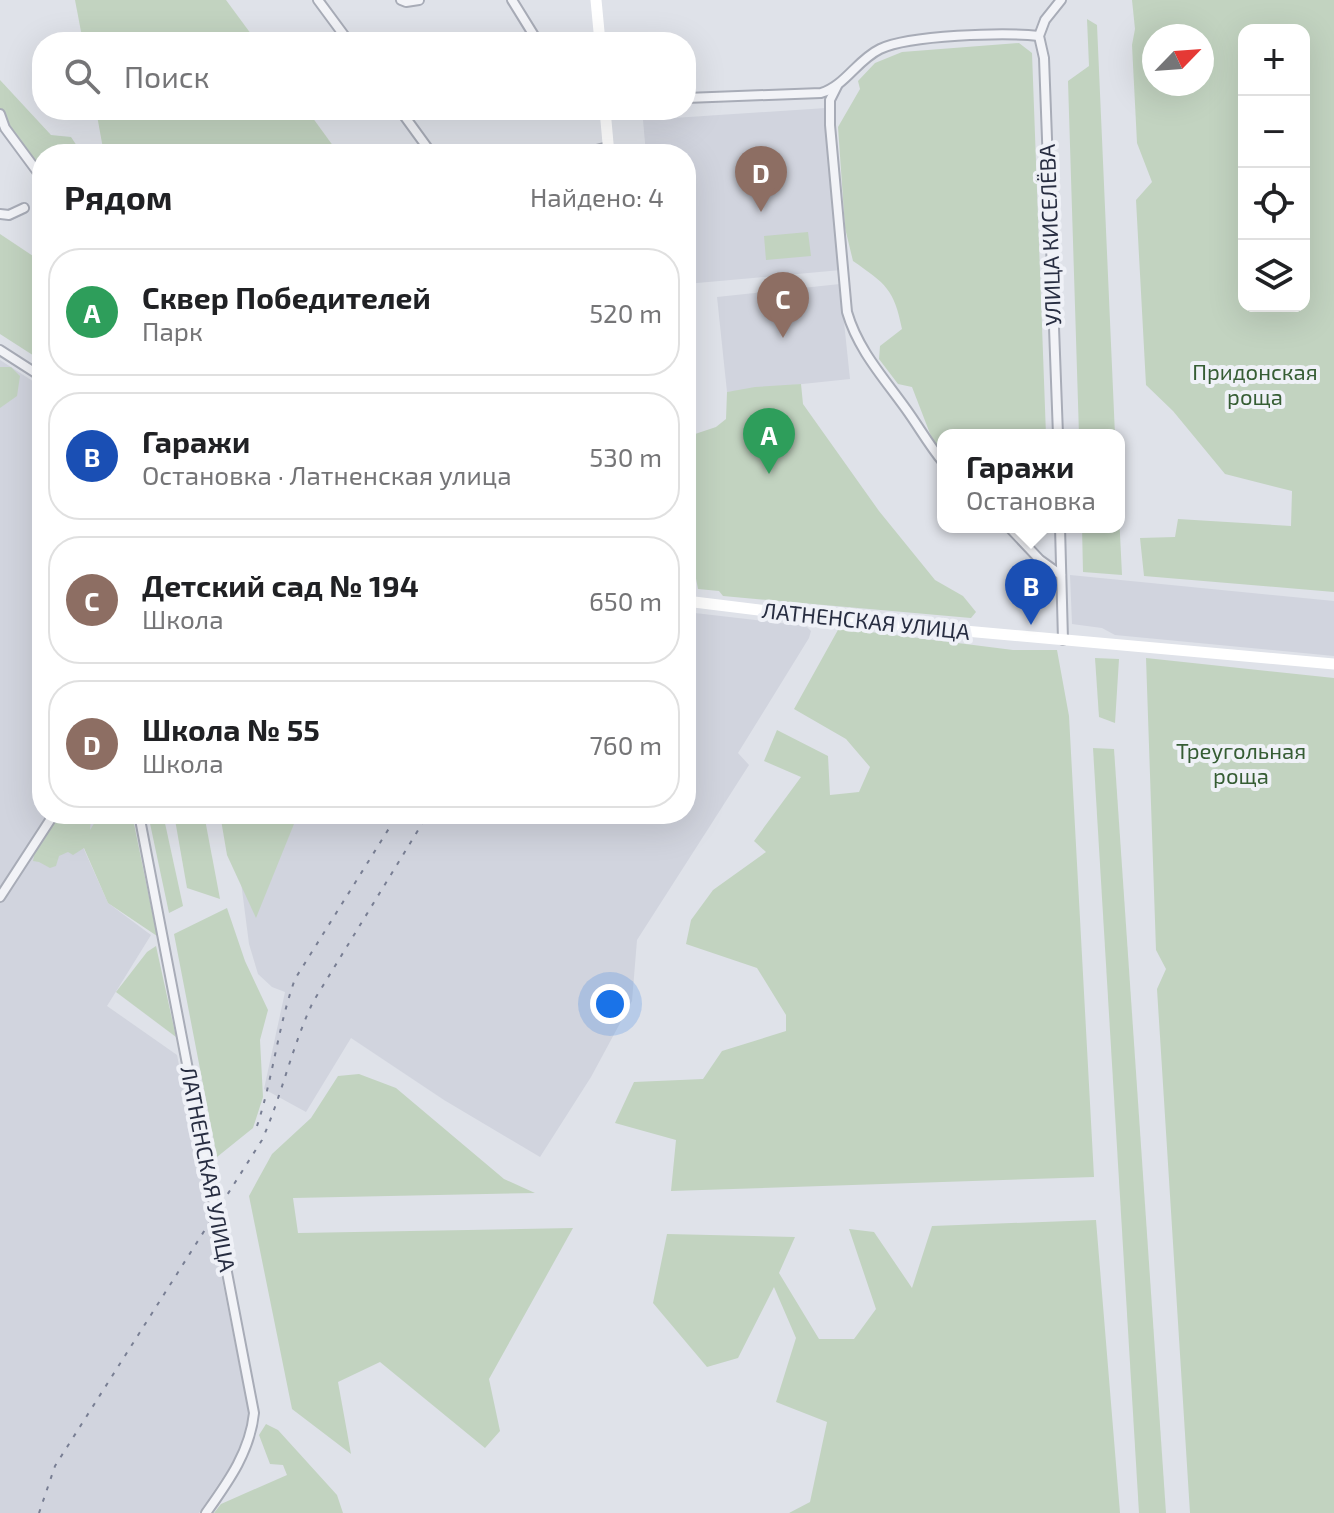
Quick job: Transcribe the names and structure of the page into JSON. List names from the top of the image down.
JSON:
{
  "streets": {
    "street": ["УЛИЦА КИСЕЛЁВА", "ЛАТНЕНСКАЯ УЛИЦА"]
  },
  "parks": ["Придонская роща", "Треугольная роща"],
  "north": "top right",
  "page": {
    "map_buttons": ["+", "−"],
    "search": "Поиск",
    "heading": ["Рядом", "Найдено: 4"],
    "pins": [
      "D",
      "C",
      "A",
      "B"
    ],
    "list": [
      {
        "mark": "A",
        "name": "Сквер Победителей",
        "note": "Парк",
        "value": "520 m"
      },
      {
        "mark": "B",
        "name": "Гаражи",
        "note": "Остановка · Латненская улица",
        "value": "530 m"
      },
      {
        "mark": "C",
        "name": "Детский сад № 194",
        "note": "Школа",
        "value": "650 m"
      },
      {
        "mark": "D",
        "name": "Школа № 55",
        "note": "Школа",
        "value": "760 m"
      }
    ],
    "popup": ["Гаражи", "Остановка"]
  }
}
